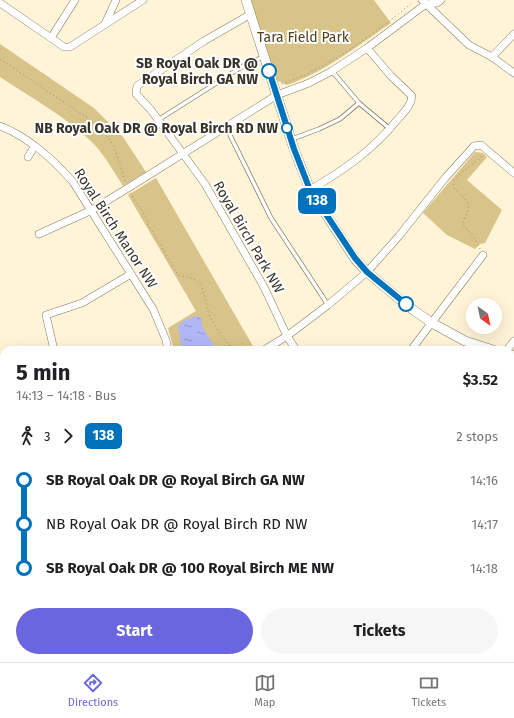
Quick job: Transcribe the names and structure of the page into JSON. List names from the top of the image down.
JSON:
{
  "streets": {
    "street": ["Royal Birch Manor NW", "Royal Birch Park NW"]
  },
  "parks": ["Tara Field Park"],
  "places": ["SB Royal Oak DR @ Royal Birch GA NW", "NB Royal Oak DR @ Royal Birch RD NW"],
  "lines": ["bus line 138"],
  "north": "bottom right",
  "page": {
    "on_map": "138",
    "heading": ["5 min", "14:13 – 14:18 · Bus", "$3.52"],
    "legs": ["3", "138", "2 stops"],
    "list": [
      {
        "name": "SB Royal Oak DR @ Royal Birch GA NW",
        "value": "14:16"
      },
      {
        "name": "NB Royal Oak DR @ Royal Birch RD NW",
        "value": "14:17"
      },
      {
        "name": "SB Royal Oak DR @ 100 Royal Birch ME NW",
        "value": "14:18"
      }
    ],
    "buttons": ["Start", "Tickets"],
    "tabs": ["Directions", "Map", "Tickets"]
  }
}
